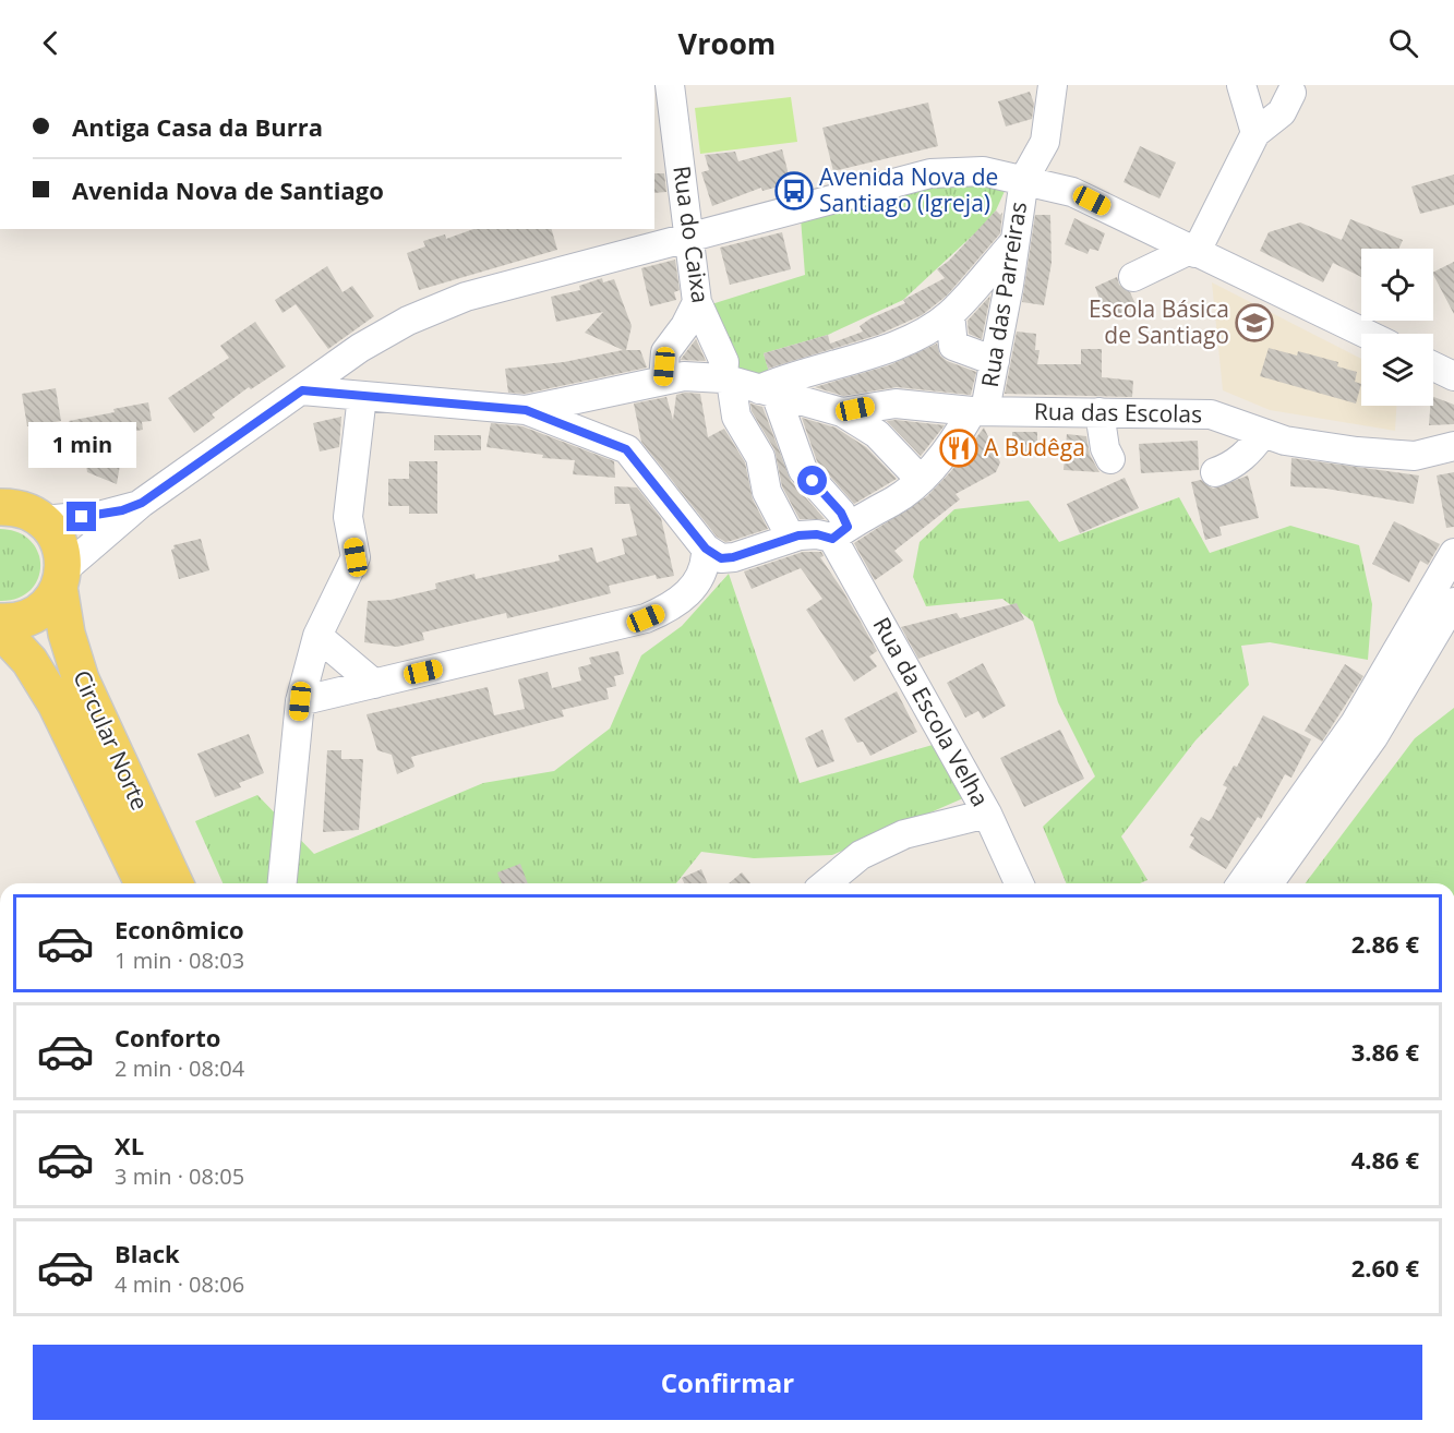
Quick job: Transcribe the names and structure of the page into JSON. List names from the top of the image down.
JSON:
{
  "streets": {
    "main road": ["Circular Norte"],
    "street": [
      "Rua do Caixa",
      "Rua das Parreiras",
      "Rua das Escolas",
      "Rua da Escola Velha"
    ]
  },
  "crossings": [
    ["Rua das Parreiras", "Rua das Escolas"],
    ["Rua das Parreiras", "Rua da Escola Velha"]
  ],
  "places": {
    "bus stop": ["Avenida Nova de Santiago (Igreja)"],
    "school or university": ["Escola Básica de Santiago"],
    "restaurant": ["A Budêga"]
  },
  "page": {
    "header": "Vroom",
    "banner": ["Antiga Casa da Burra", "Avenida Nova de Santiago"],
    "bubble": "1 min",
    "list": [
      {
        "name": "Econômico",
        "note": "1 min · 08:03",
        "value": "2.86 €"
      },
      {
        "name": "Conforto",
        "note": "2 min · 08:04",
        "value": "3.86 €"
      },
      {
        "name": "XL",
        "note": "3 min · 08:05",
        "value": "4.86 €"
      },
      {
        "name": "Black",
        "note": "4 min · 08:06",
        "value": "2.60 €"
      }
    ],
    "buttons": "Confirmar"
  }
}
